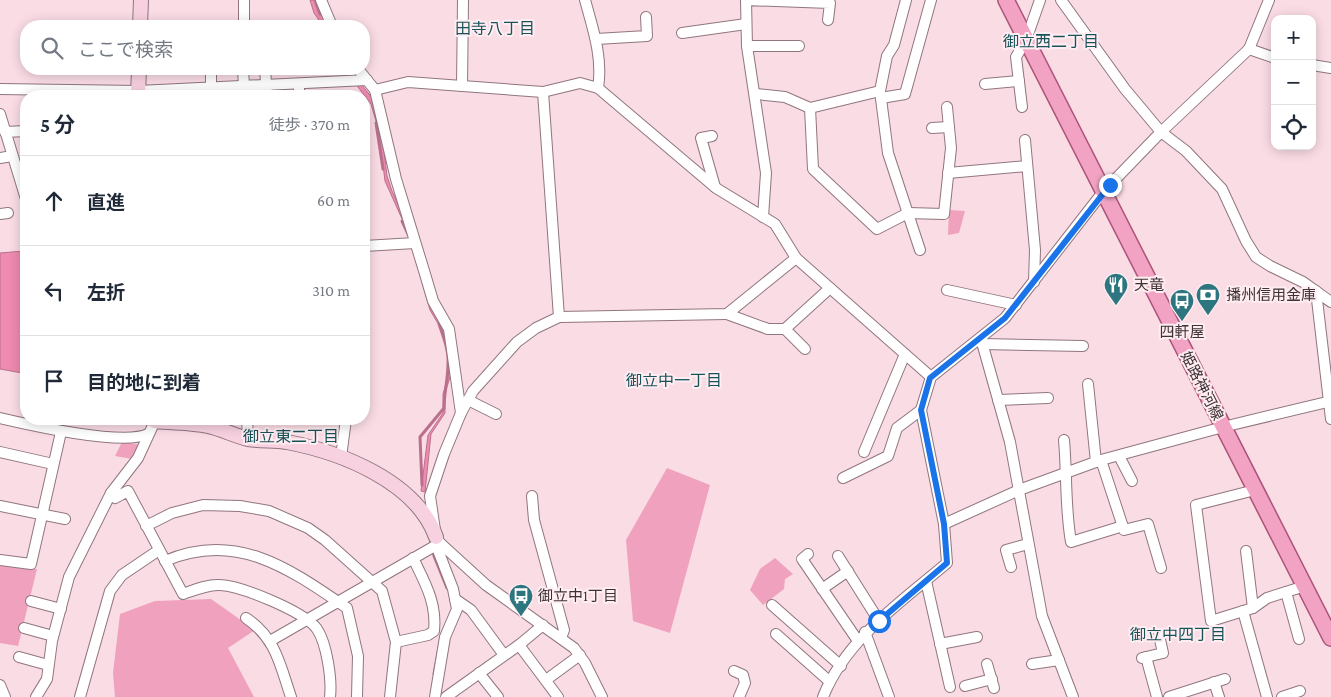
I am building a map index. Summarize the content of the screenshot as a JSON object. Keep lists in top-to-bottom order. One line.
{"streets":{"main road":["姫路神河線"]},"districts":["田寺八丁目","御立西二丁目","御立中一丁目","御立東二丁目","御立中四丁目"],"places":{"restaurant":["天竜"],"bank":["播州信用金庫"],"bus stop":["四軒屋","御立中1丁目"]},"page":{"map_buttons":["+","−"],"search":"ここで検索","heading":["5 分","徒歩 · 370 m"],"list":[["直進","60 m"],["左折","310 m"],"目的地に到着"]}}
